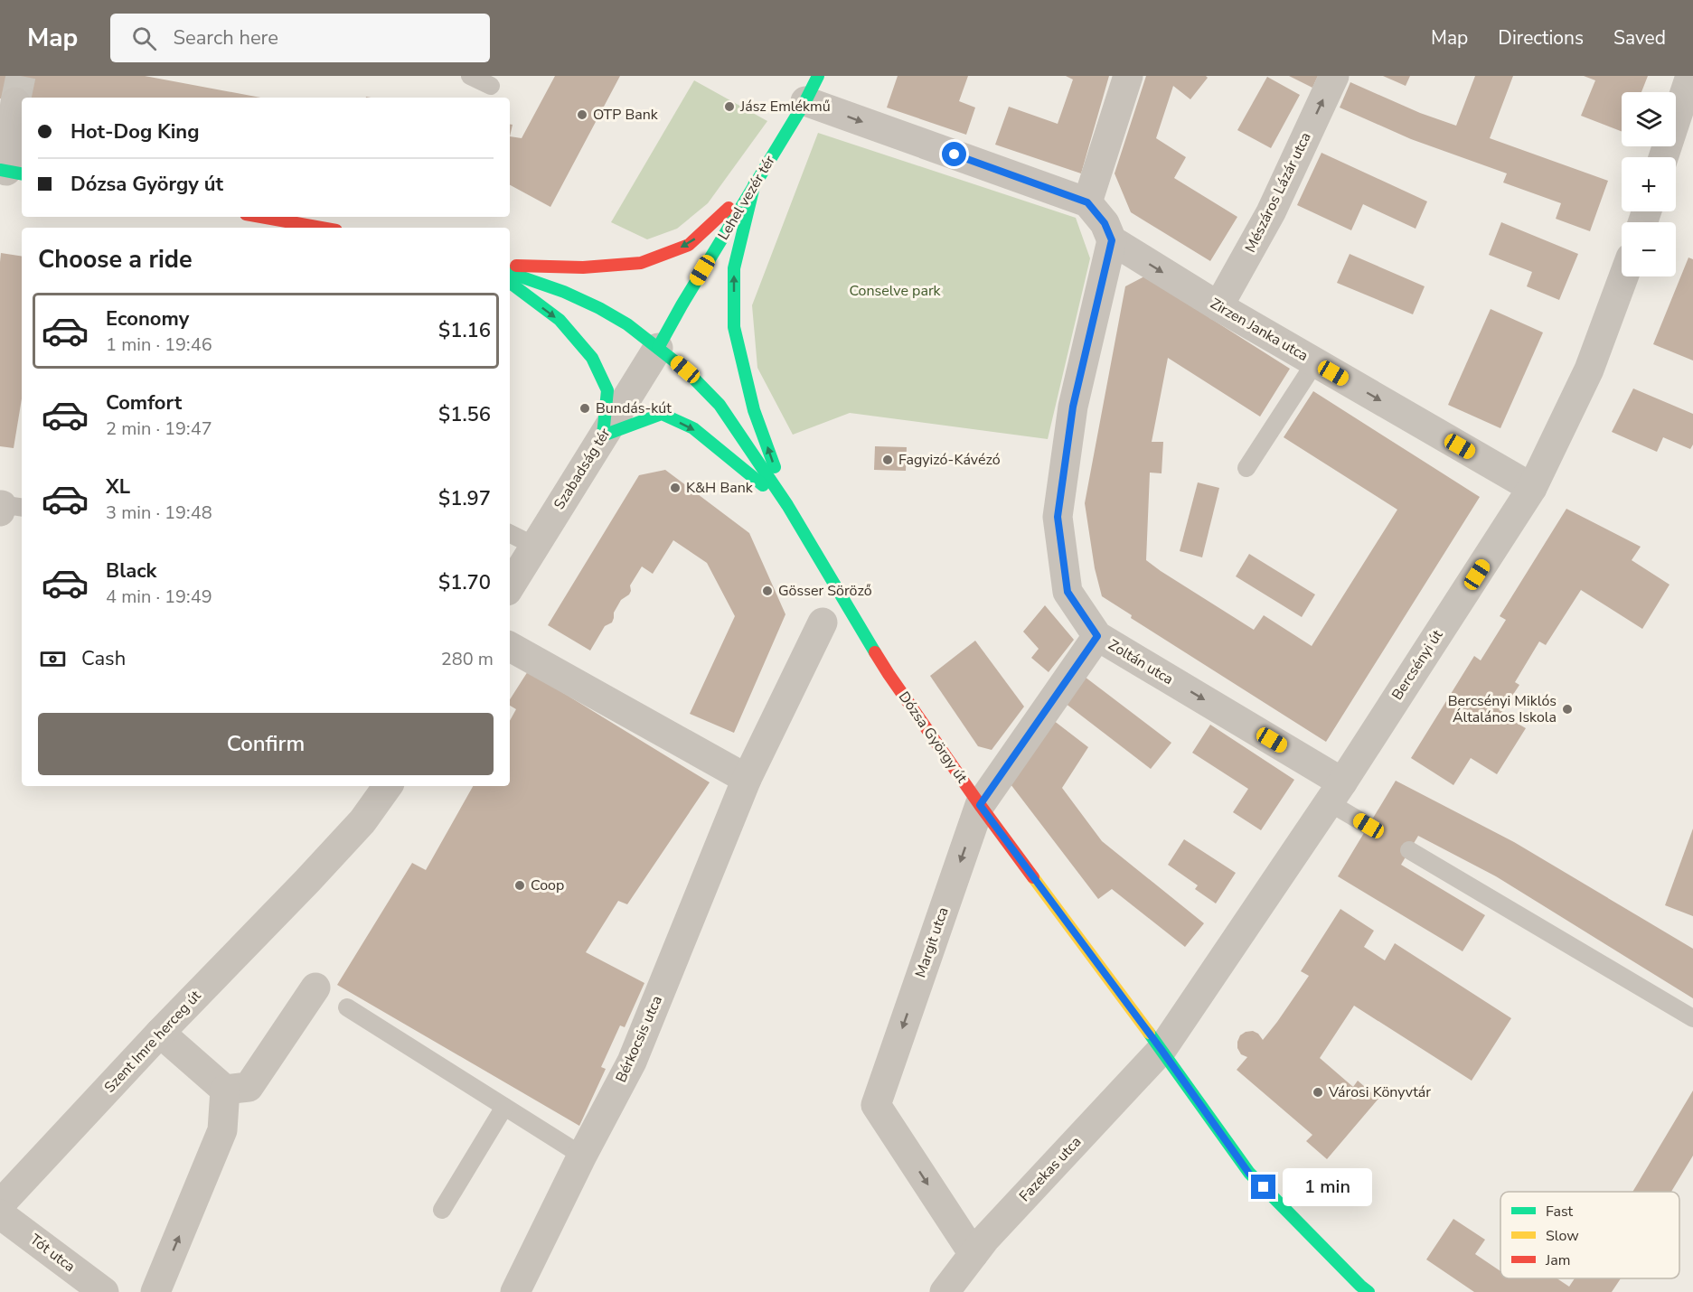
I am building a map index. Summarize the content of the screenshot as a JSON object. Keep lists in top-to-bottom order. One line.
{"streets":{"street":["Mészáros Lázár utca","Lehel vezér tér","Zirzen Janka utca","Szabadság tér","Zoltán utca","Bercsényi út","Dózsa György út","Margit utca","Bérkocsis utca","Szent Imre herceg út","Fazekas utca","Tót utca"]},"crossings":[["Mészáros Lázár utca","Zirzen Janka utca"],["Lehel vezér tér","Szabadság tér"],["Lehel vezér tér","Dózsa György út"],["Zirzen Janka utca","Zoltán utca"],["Zirzen Janka utca","Bercsényi út"],["Szabadság tér","Dózsa György út"],["Zoltán utca","Bercsényi út"],["Zoltán utca","Margit utca"],["Bercsényi út","Dózsa György út"],["Bercsényi út","Fazekas utca"],["Dózsa György út","Margit utca"],["Dózsa György út","Fazekas utca"],["Margit utca","Fazekas utca"]],"one_way":["Zirzen Janka utca","Zoltán utca","Margit utca"],"parks":["Conselve park"],"places":["Jász Emlékmű","OTP Bank","Bundás-kút","Fagyizó-Kávézó","K&H Bank","Gösser Söröző","Bercsényi Miklós Általános Iskola","Coop","Városi Könyvtár"],"legend":["Fast","Slow","Jam"],"page":{"header":"Map","search":"Search here","nav":["Map","Directions","Saved"],"map_buttons":["+","−"],"banner":["Hot-Dog King","Dózsa György út"],"heading":"Choose a ride","list":[{"name":"Economy","note":"1 min · 19:46","value":"$1.16"},{"name":"Comfort","note":"2 min · 19:47","value":"$1.56"},{"name":"XL","note":"3 min · 19:48","value":"$1.97"},{"name":"Black","note":"4 min · 19:49","value":"$1.70"}],"pay":["Cash","280 m"],"buttons":"Confirm","bubble":"1 min"}}
